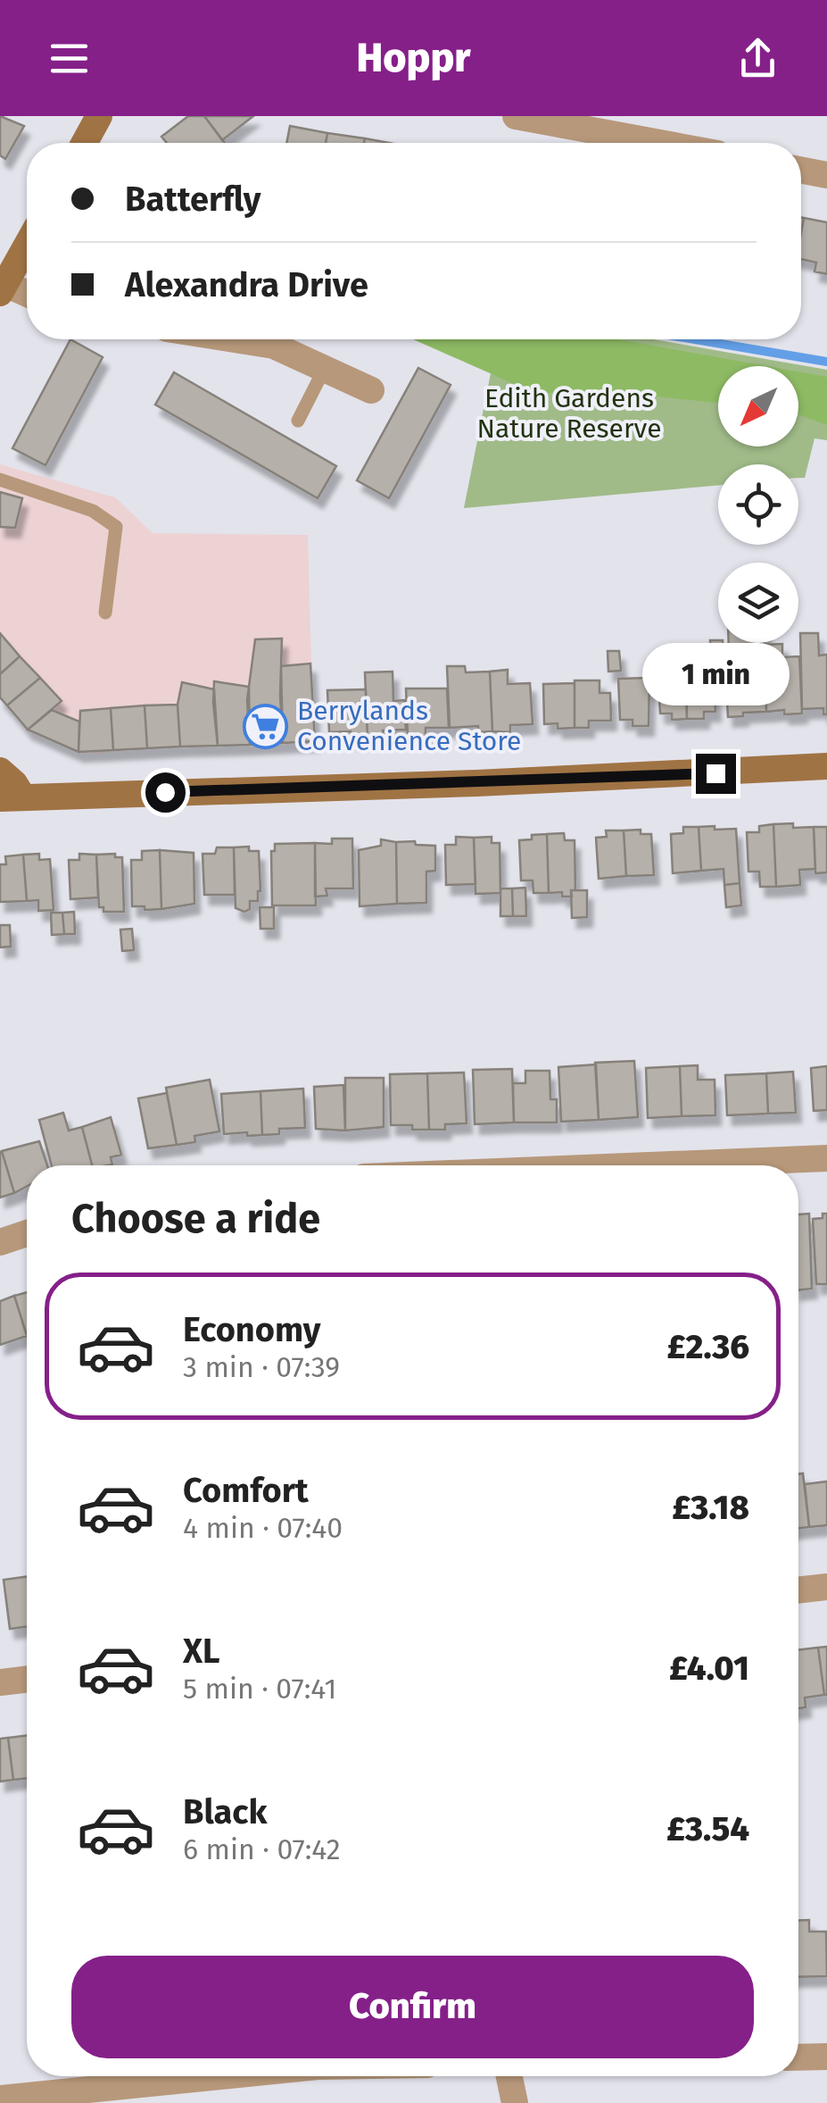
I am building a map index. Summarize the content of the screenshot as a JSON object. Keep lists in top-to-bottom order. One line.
{"parks":["Edith Gardens Nature Reserve"],"places":{"supermarket":["Berrylands Convenience Store"]},"north":"bottom left","page":{"header":"Hoppr","banner":["Batterfly","Alexandra Drive"],"bubble":"1 min","heading":"Choose a ride","list":[{"name":"Economy","note":"3 min · 07:39","value":"£2.36"},{"name":"Comfort","note":"4 min · 07:40","value":"£3.18"},{"name":"XL","note":"5 min · 07:41","value":"£4.01"},{"name":"Black","note":"6 min · 07:42","value":"£3.54"}],"buttons":"Confirm"}}
